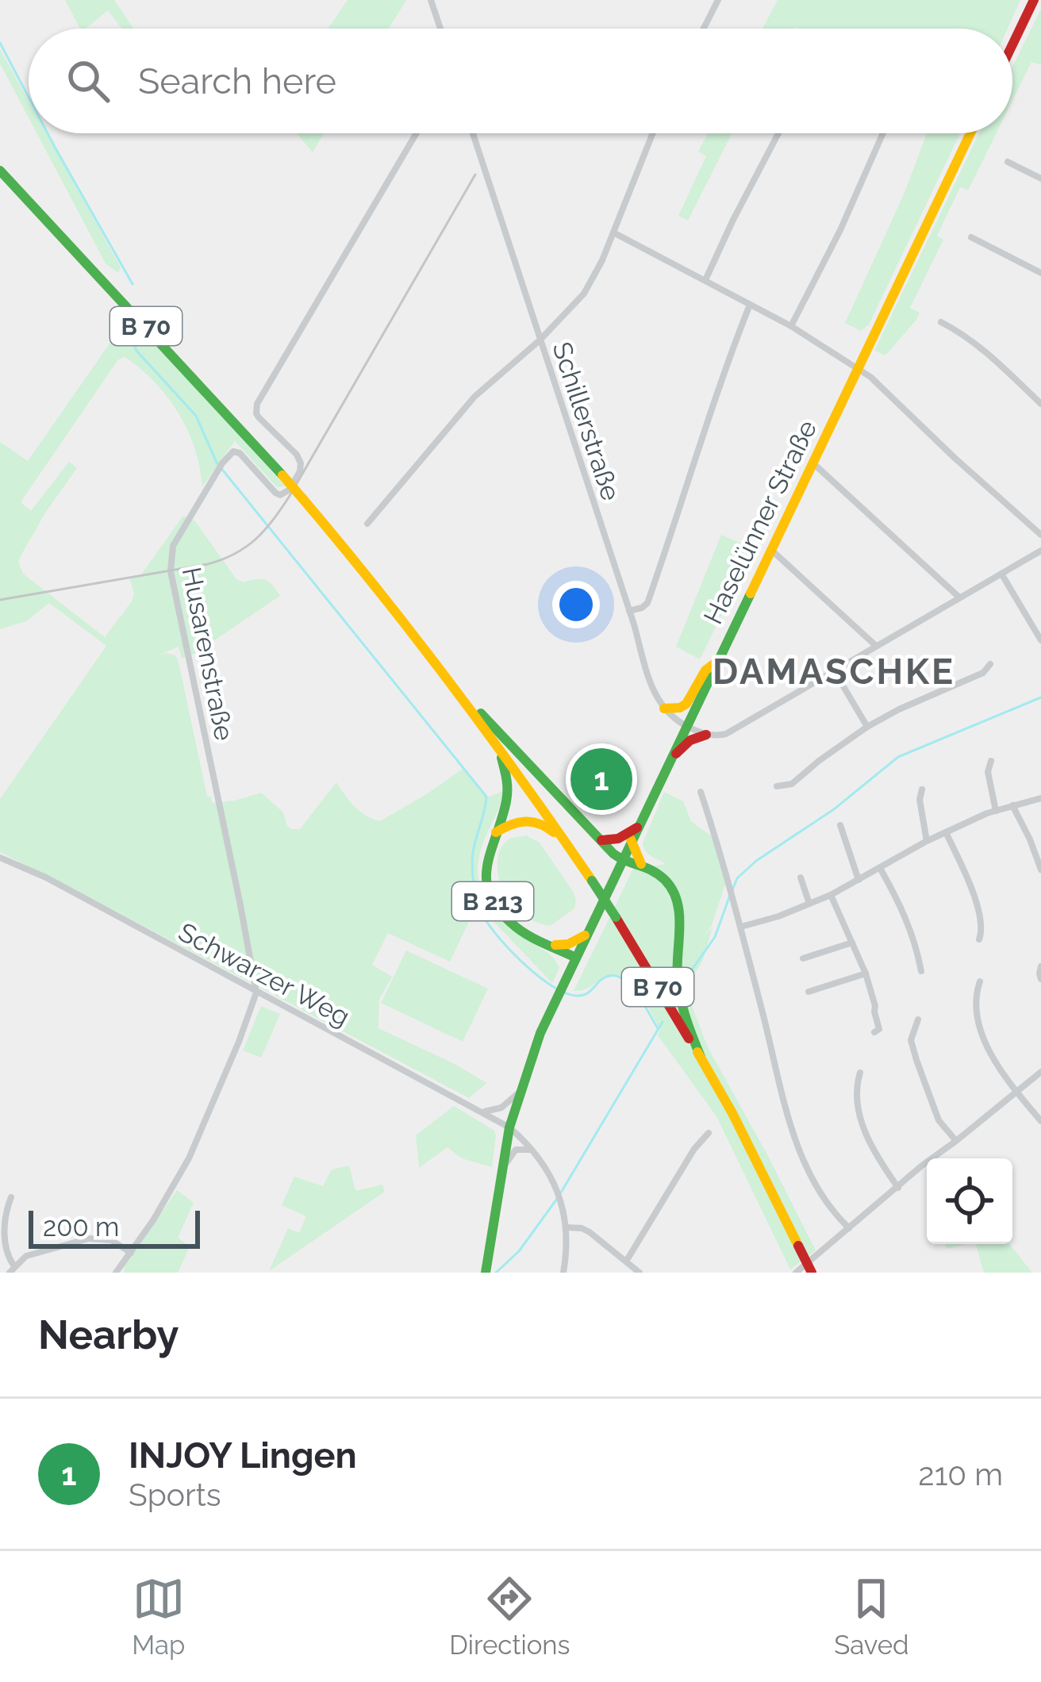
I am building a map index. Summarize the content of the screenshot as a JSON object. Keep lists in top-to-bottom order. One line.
{"streets":{"main road":["B 70","Haselünner Straße","B 213"],"street":["Schillerstraße","Husarenstraße","Schwarzer Weg"]},"crossings":[["B 70","Haselünner Straße"],["Schillerstraße","Haselünner Straße"],["Haselünner Straße","B 213"],["Haselünner Straße","Schwarzer Weg"],["Husarenstraße","Schwarzer Weg"]],"districts":["DAMASCHKE"],"scale_bar":"200 m","page":{"search":"Search here","pins":"1","scale":"200 m","heading":"Nearby","list":[{"mark":"1","name":"INJOY Lingen","note":"Sports","value":"210 m"}],"nav":["Map","Directions","Saved"]}}
